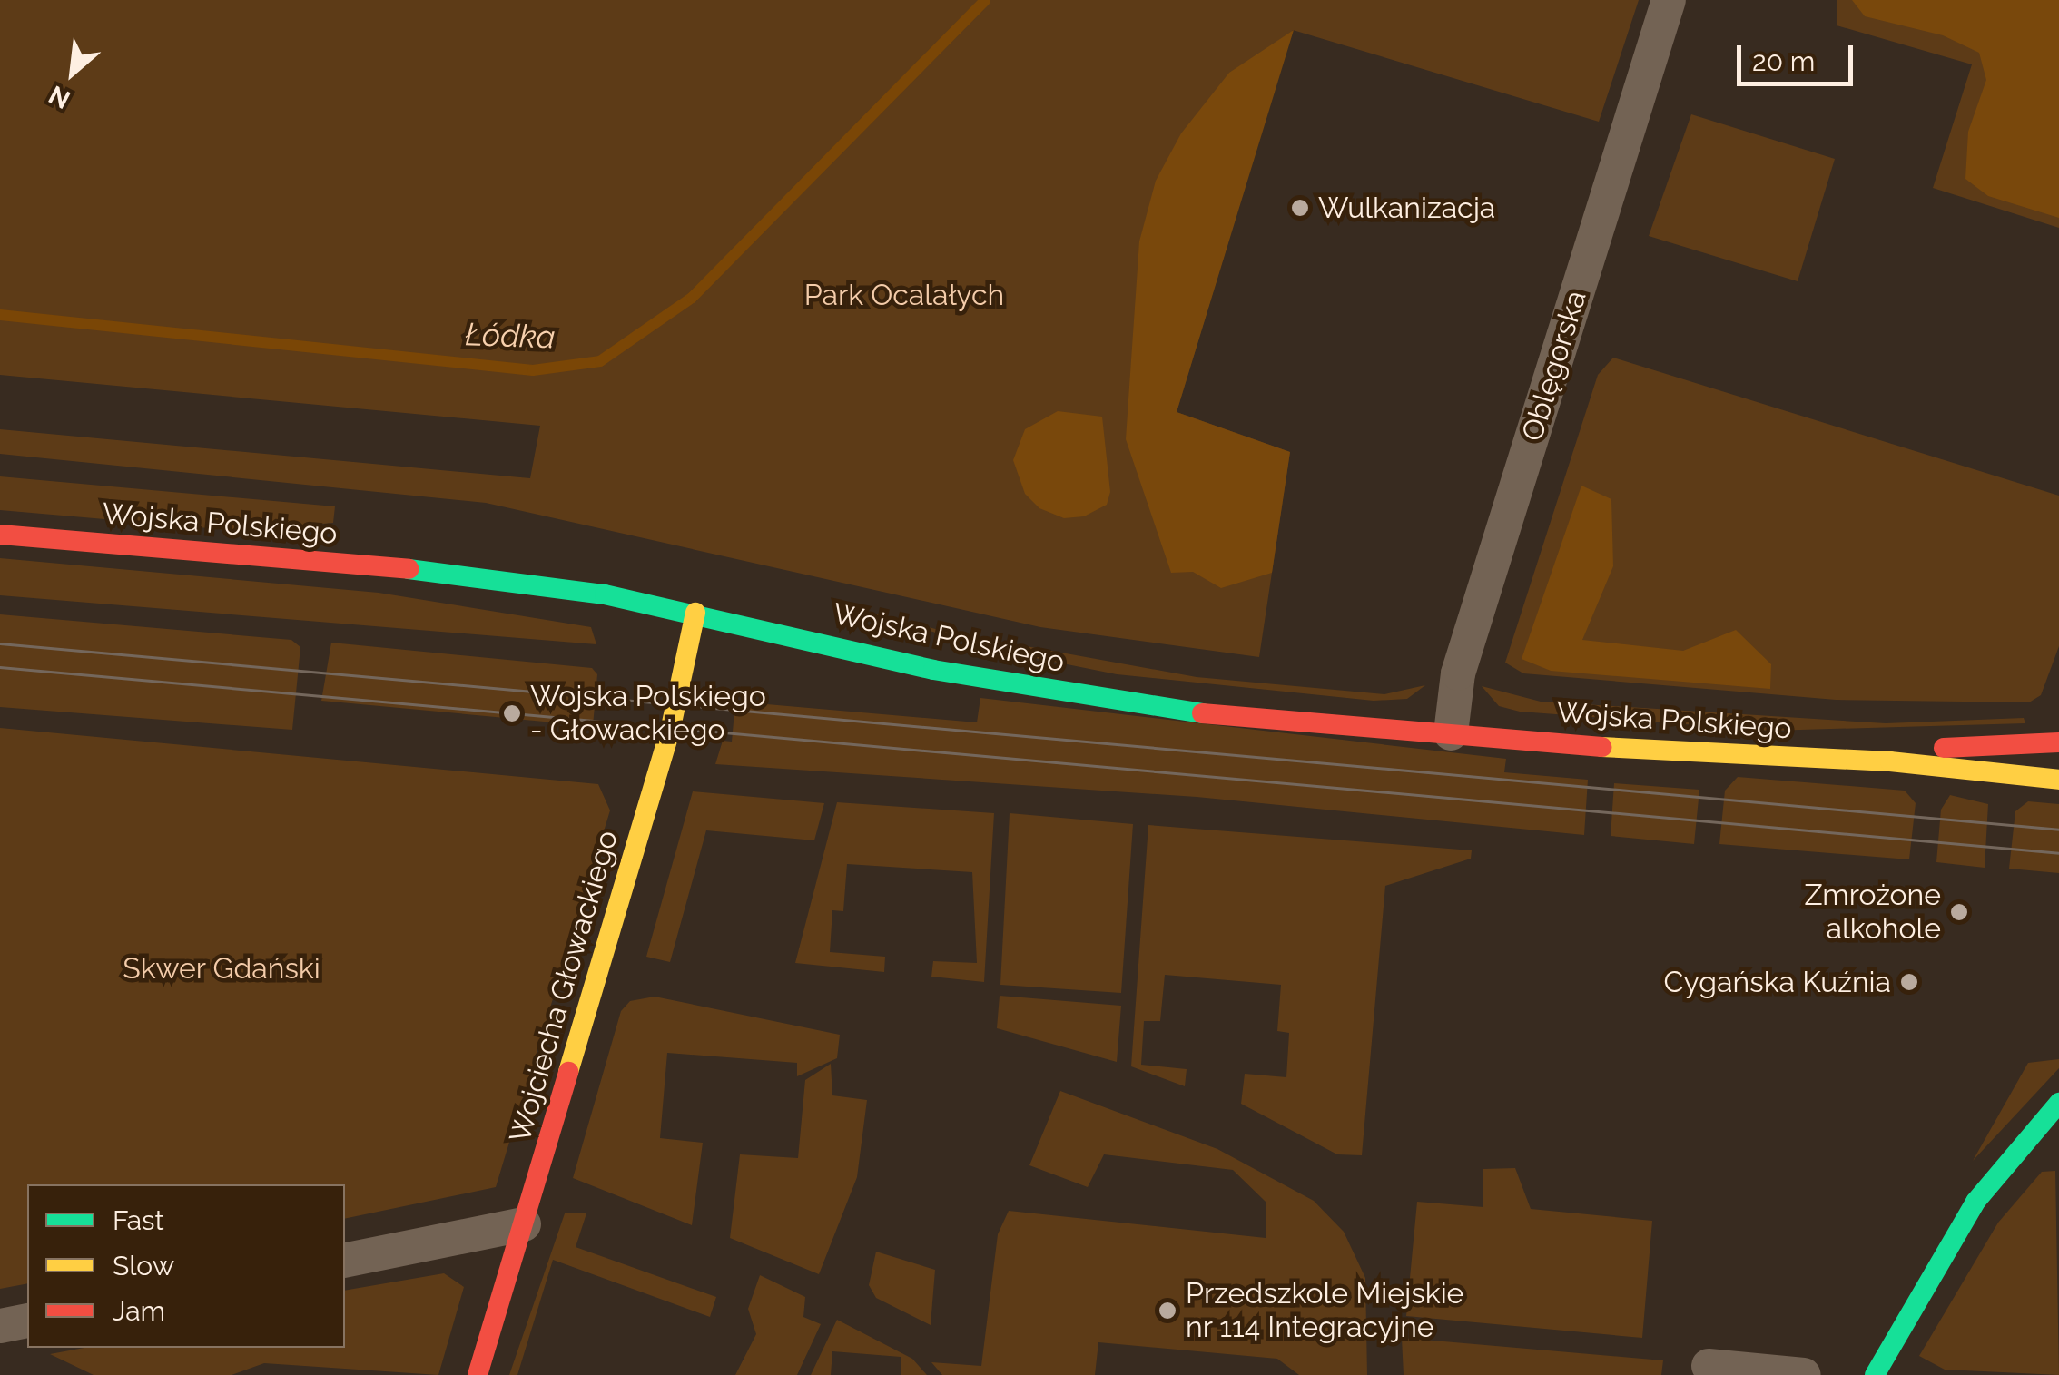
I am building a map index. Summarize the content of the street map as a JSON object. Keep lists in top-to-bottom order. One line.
{"streets":{"main road":["Wojska Polskiego","Wojciecha Głowackiego"],"street":["Oblęgorska"]},"crossings":[["Oblęgorska","Wojska Polskiego"],["Wojska Polskiego","Wojciecha Głowackiego"]],"water":["Łódka"],"parks":["Park Ocalałych","Skwer Gdański"],"places":["Wulkanizacja","Wojska Polskiego - Głowackiego","Zmrożone alkohole","Cygańska Kuźnia","Przedszkole Miejskie nr 114 Integracyjne"],"legend":["Fast","Slow","Jam"],"scale_bar":"20 m","north":"bottom left"}
